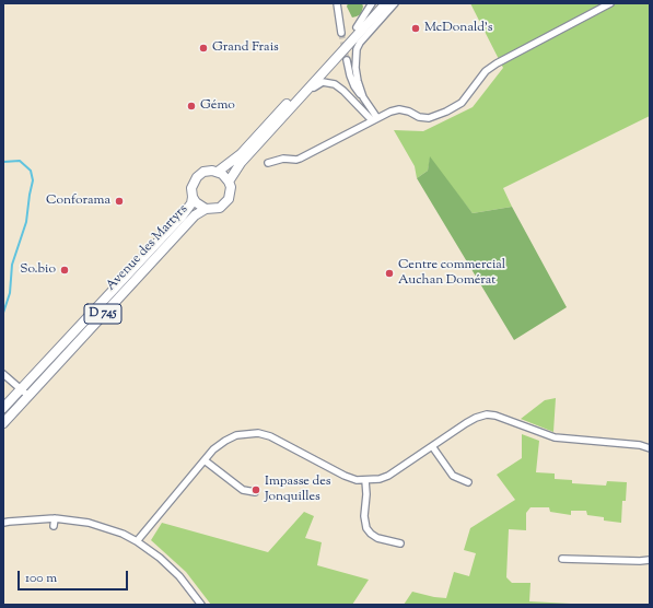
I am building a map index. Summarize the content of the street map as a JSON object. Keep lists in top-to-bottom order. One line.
{"streets":{"main road":["Avenue des Martyrs","D 745"]},"places":["McDonald's","Grand Frais","Gémo","Conforama","So.bio","Centre commercial Auchan Domérat","Impasse des Jonquilles"],"scale_bar":"100 m"}
